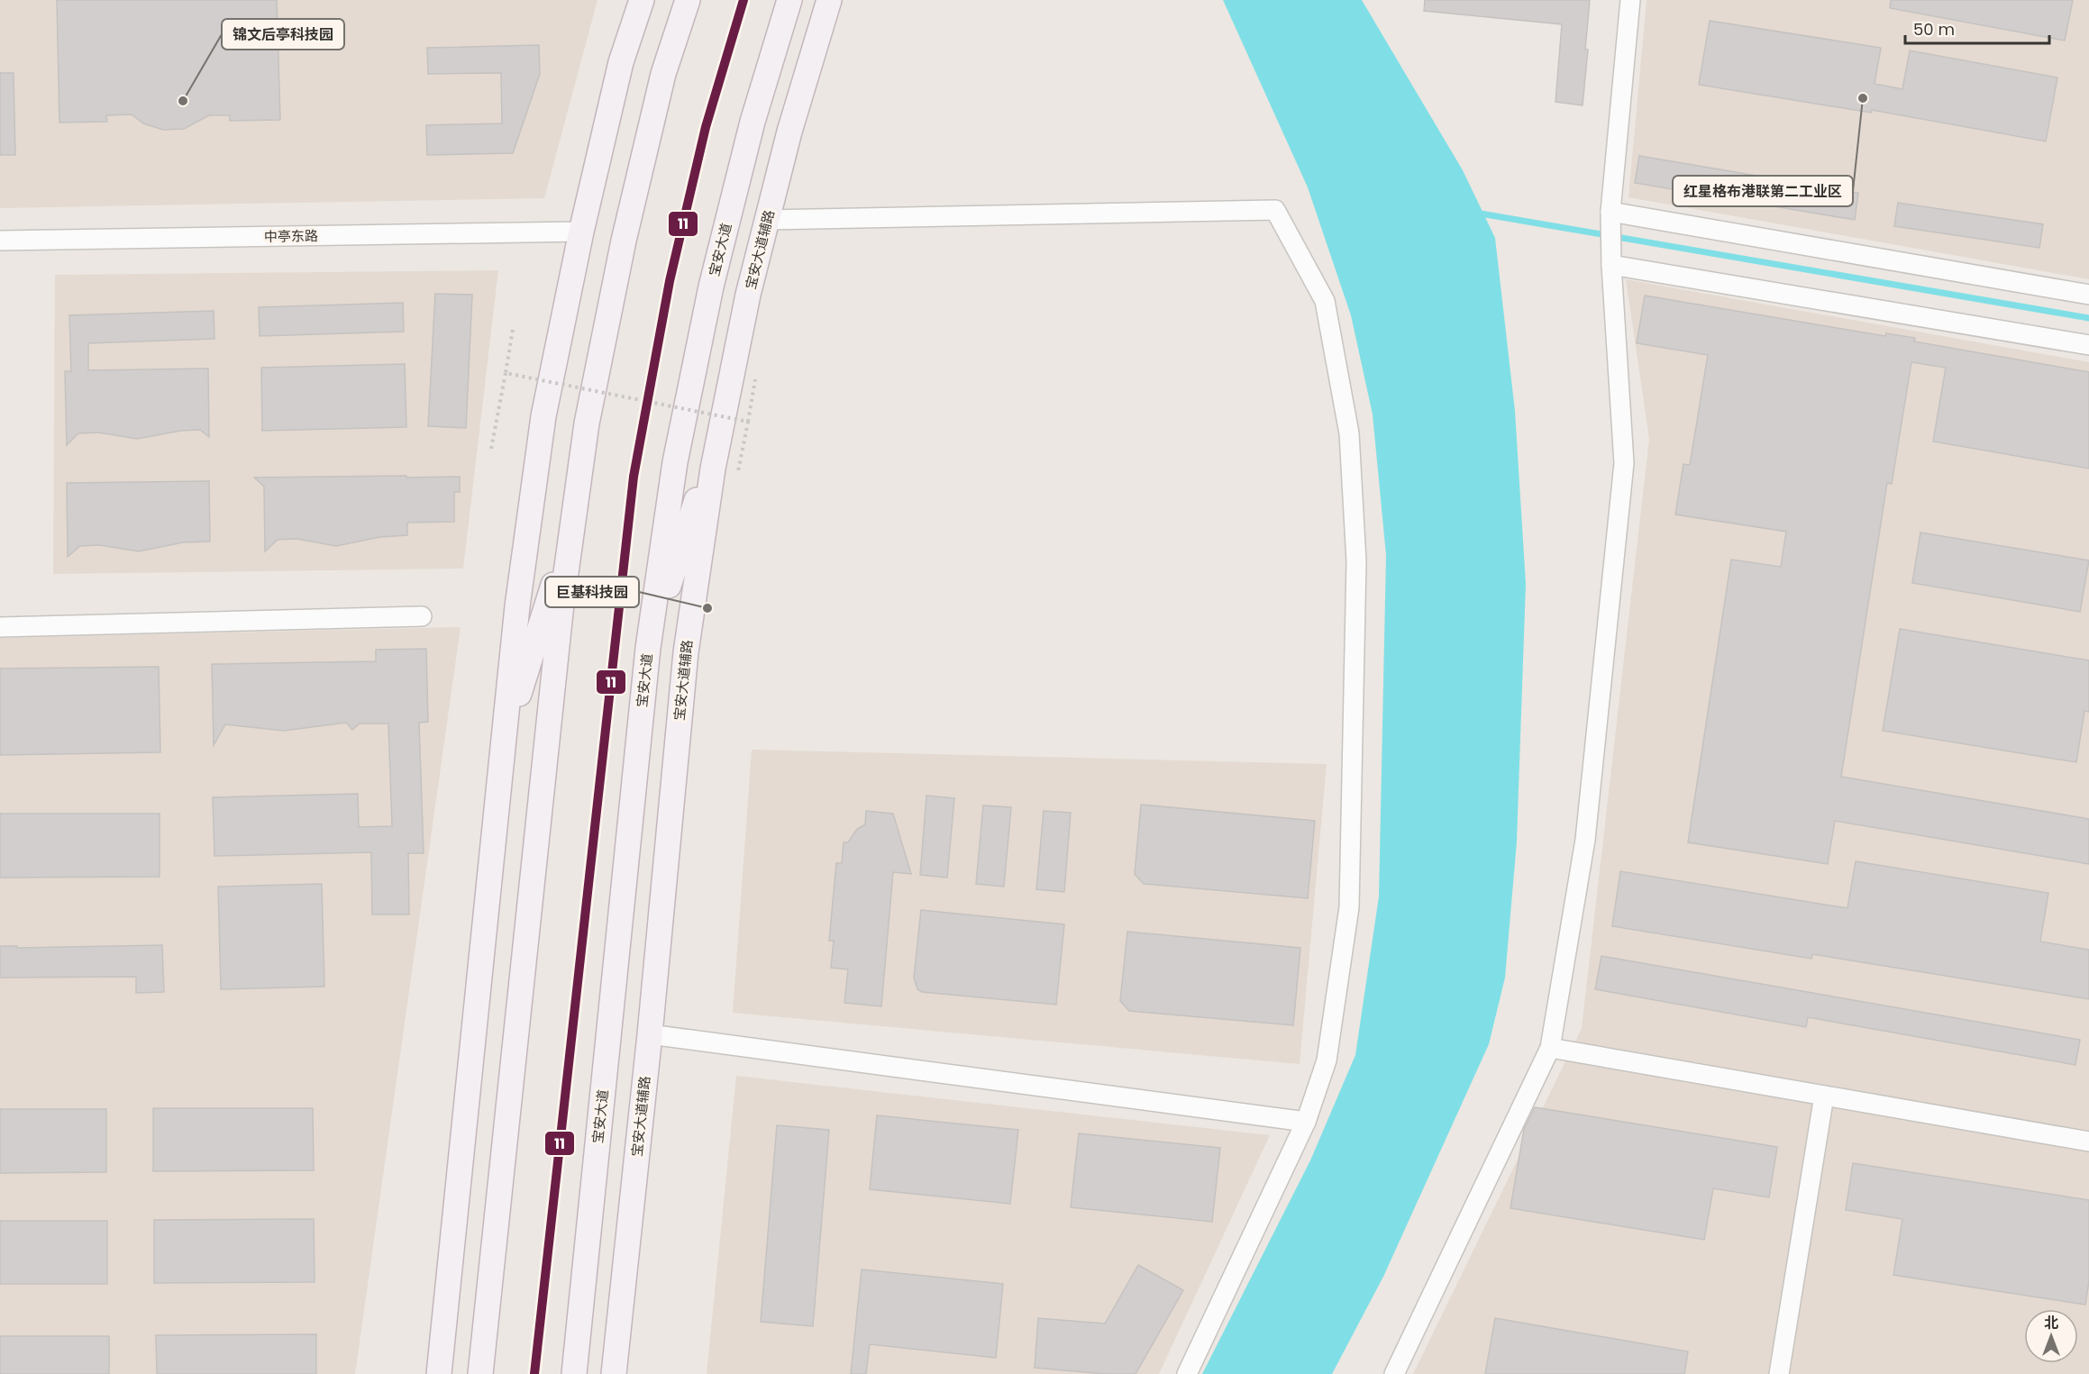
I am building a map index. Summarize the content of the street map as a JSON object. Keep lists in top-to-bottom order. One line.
{"streets":{"main road":["宝安大道","宝安大道辅路"],"street":["中亭东路"]},"places":["红星格布港联第二工业区","锦文后亭科技园","巨基科技园"],"lines":["transit line 11"],"scale_bar":"50 m","north":"top"}
